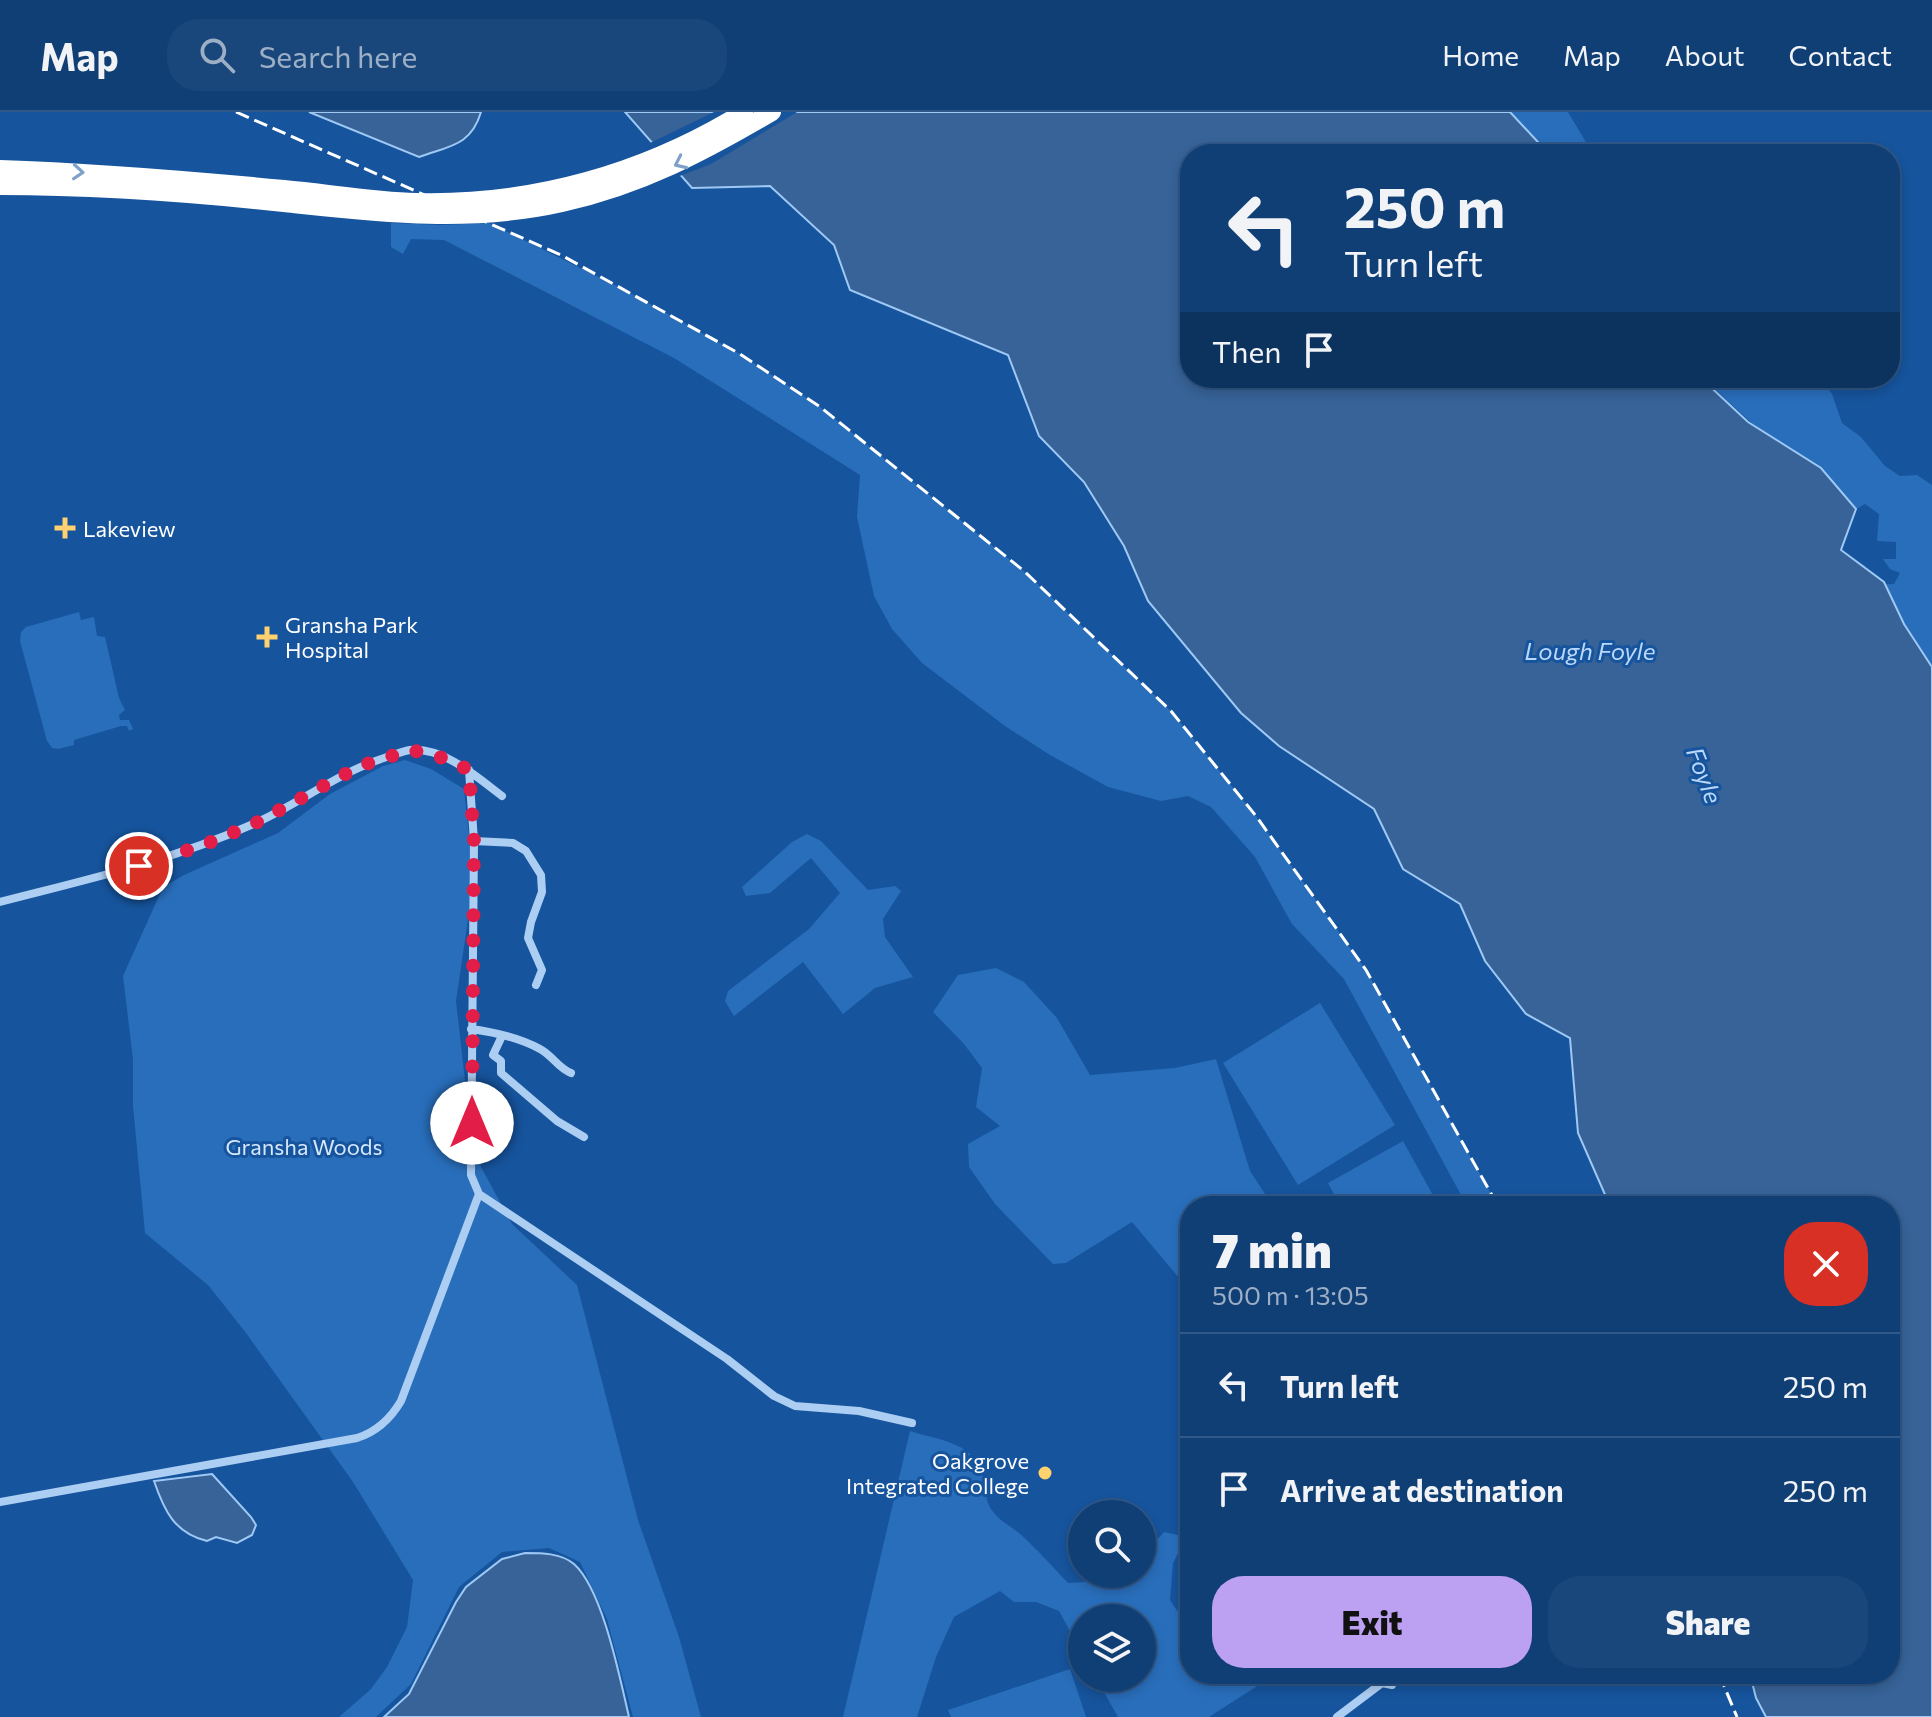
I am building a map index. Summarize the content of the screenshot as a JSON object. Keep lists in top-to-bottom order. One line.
{"water":["Lough Foyle","Foyle"],"parks":["Gransha Woods"],"places":{"health":["Lakeview","Gransha Park Hospital"],"other":["Oakgrove Integrated College"]},"page":{"header":"Map","search":"Search here","nav":["Home","Map","About","Contact"],"turn":["250 m","Turn left"],"then":"Then","heading":["7 min","500 m · 13:05"],"list":[{"name":"Turn left","value":"250 m"},{"name":"Arrive at destination","value":"250 m"}],"buttons":["Exit","Share"]}}
